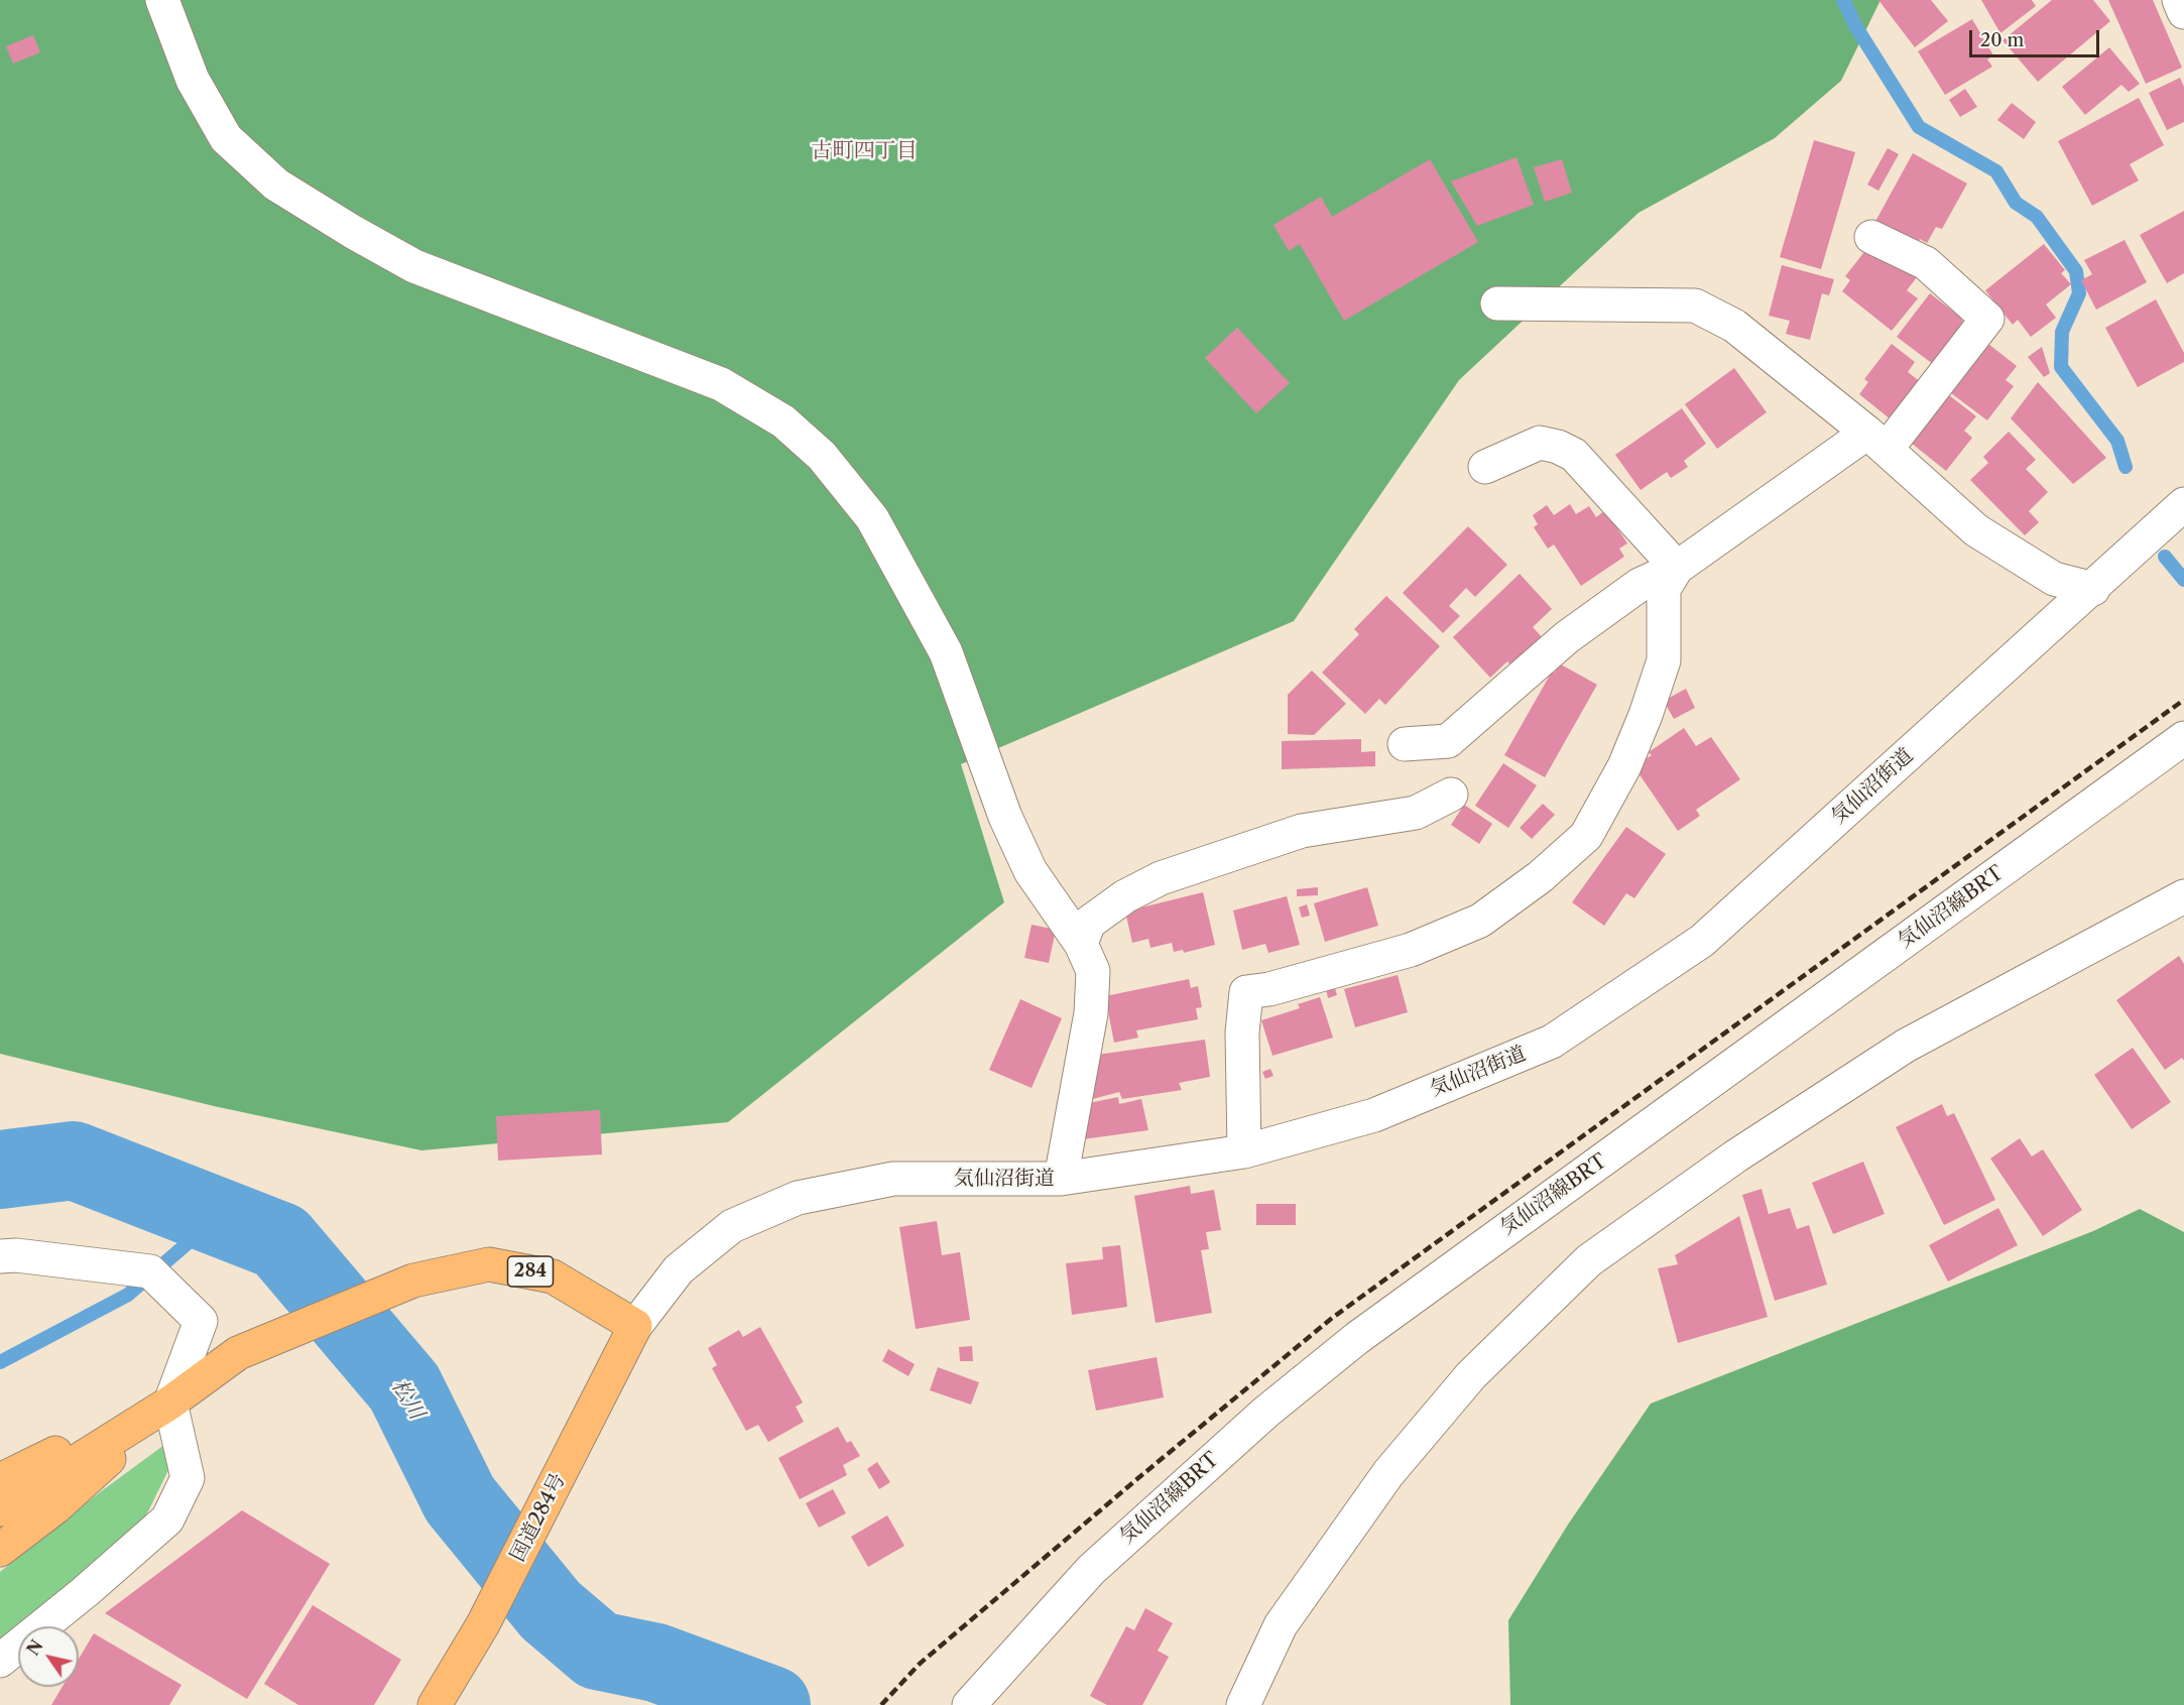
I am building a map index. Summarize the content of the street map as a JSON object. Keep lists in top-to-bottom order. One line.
{"streets":{"highway":["284","国道284号"],"street":["気仙沼街道","気仙沼線BRT"]},"crossings":[["気仙沼街道","284"],["気仙沼街道","国道284号"],["284","国道284号"]],"districts":["古町四丁目"],"water":["松川"],"scale_bar":"20 m","north":"top left"}
